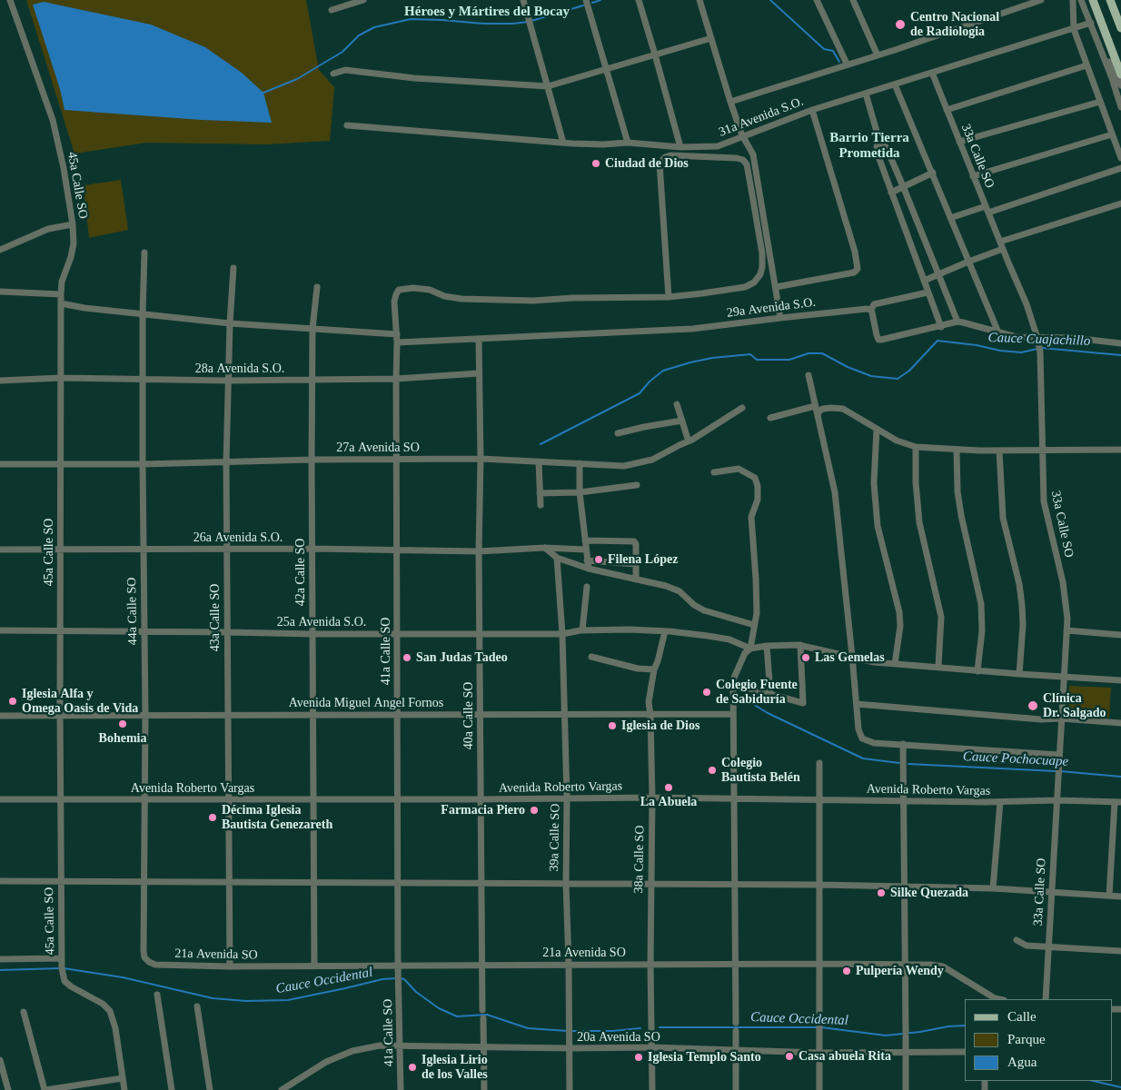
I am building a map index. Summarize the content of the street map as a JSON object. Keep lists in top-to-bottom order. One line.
{"streets":{"street":["31a Avenida S.O.","33a Calle SO","45a Calle SO","29a Avenida S.O.","28a Avenida S.O.","27a Avenida SO","26a Avenida S.O.","42a Calle SO","44a Calle SO","43a Calle SO","25a Avenida S.O.","41a Calle SO","Avenida Miguel Angel Fornos","40a Calle SO","Avenida Roberto Vargas","39a Calle SO","38a Calle SO","21a Avenida SO","20a Avenida SO"]},"crossings":[["31a Avenida S.O.","33a Calle SO"],["33a Calle SO","Avenida Roberto Vargas"],["45a Calle SO","28a Avenida S.O."],["45a Calle SO","27a Avenida SO"],["45a Calle SO","26a Avenida S.O."],["45a Calle SO","25a Avenida S.O."],["45a Calle SO","Avenida Miguel Angel Fornos"],["45a Calle SO","Avenida Roberto Vargas"],["29a Avenida S.O.","41a Calle SO"],["29a Avenida S.O.","40a Calle SO"],["28a Avenida S.O.","42a Calle SO"],["28a Avenida S.O.","44a Calle SO"],["28a Avenida S.O.","43a Calle SO"],["28a Avenida S.O.","41a Calle SO"],["28a Avenida S.O.","40a Calle SO"],["27a Avenida SO","42a Calle SO"],["27a Avenida SO","44a Calle SO"],["27a Avenida SO","43a Calle SO"],["27a Avenida SO","41a Calle SO"],["27a Avenida SO","40a Calle SO"],["26a Avenida S.O.","42a Calle SO"],["26a Avenida S.O.","44a Calle SO"],["26a Avenida S.O.","43a Calle SO"],["26a Avenida S.O.","41a Calle SO"],["26a Avenida S.O.","40a Calle SO"],["42a Calle SO","25a Avenida S.O."],["42a Calle SO","Avenida Miguel Angel Fornos"],["42a Calle SO","Avenida Roberto Vargas"],["42a Calle SO","21a Avenida SO"],["44a Calle SO","25a Avenida S.O."],["44a Calle SO","Avenida Miguel Angel Fornos"],["44a Calle SO","Avenida Roberto Vargas"],["44a Calle SO","21a Avenida SO"],["43a Calle SO","25a Avenida S.O."],["43a Calle SO","Avenida Miguel Angel Fornos"],["43a Calle SO","Avenida Roberto Vargas"],["43a Calle SO","21a Avenida SO"],["25a Avenida S.O.","41a Calle SO"],["25a Avenida S.O.","40a Calle SO"],["25a Avenida S.O.","39a Calle SO"],["25a Avenida S.O.","38a Calle SO"],["41a Calle SO","Avenida Miguel Angel Fornos"],["41a Calle SO","Avenida Roberto Vargas"],["41a Calle SO","21a Avenida SO"],["41a Calle SO","20a Avenida SO"],["Avenida Miguel Angel Fornos","40a Calle SO"],["Avenida Miguel Angel Fornos","39a Calle SO"],["Avenida Miguel Angel Fornos","38a Calle SO"],["40a Calle SO","Avenida Roberto Vargas"],["40a Calle SO","21a Avenida SO"],["Avenida Roberto Vargas","39a Calle SO"],["Avenida Roberto Vargas","38a Calle SO"],["39a Calle SO","21a Avenida SO"],["39a Calle SO","20a Avenida SO"],["38a Calle SO","21a Avenida SO"],["38a Calle SO","20a Avenida SO"]],"districts":["Héroes y Mártires del Bocay","Barrio Tierra Prometida"],"water":["Cauce Cuajachillo","Cauce Pochocuape","Cauce Occidental"],"places":["Centro Nacional de Radiologia","Ciudad de Dios","Filena López","San Judas Tadeo","Las Gemelas","Colegio Fuente de Sabiduría","Iglesia Alfa y Omega Oasis de Vida","Clínica Dr. Salgado","Bohemia","Iglesia de Dios","Colegio Bautista Belén","La Abuela","Farmacia Piero","Décima Iglesia Bautista Genezareth","Silke Quezada","Pulpería Wendy","Casa abuela Rita","Iglesia Templo Santo","Iglesia Lirio de los Valles"],"legend":["Calle","Parque","Agua"]}
